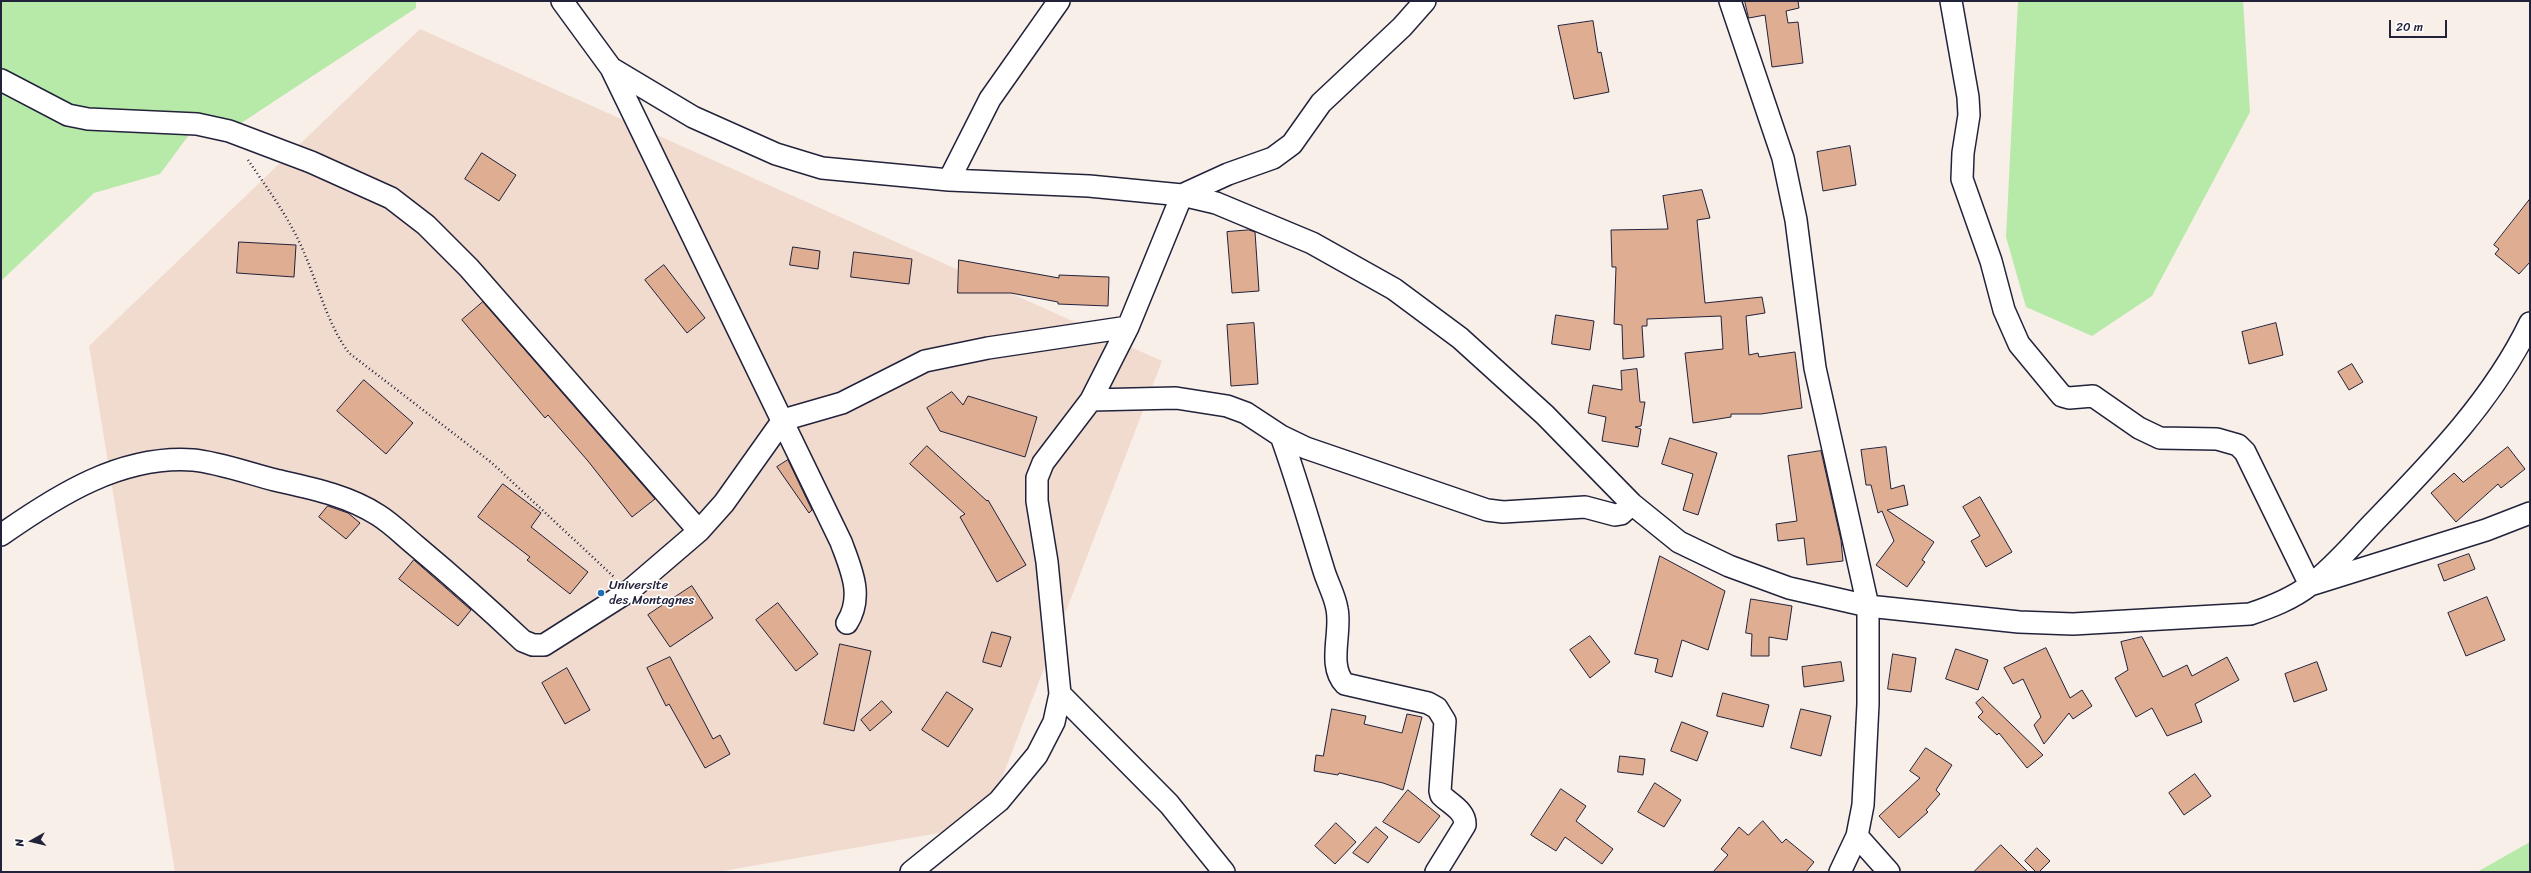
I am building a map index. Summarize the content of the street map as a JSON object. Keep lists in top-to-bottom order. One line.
{"places":["Universite des Montagnes"],"scale_bar":"20 m","north":"left"}
